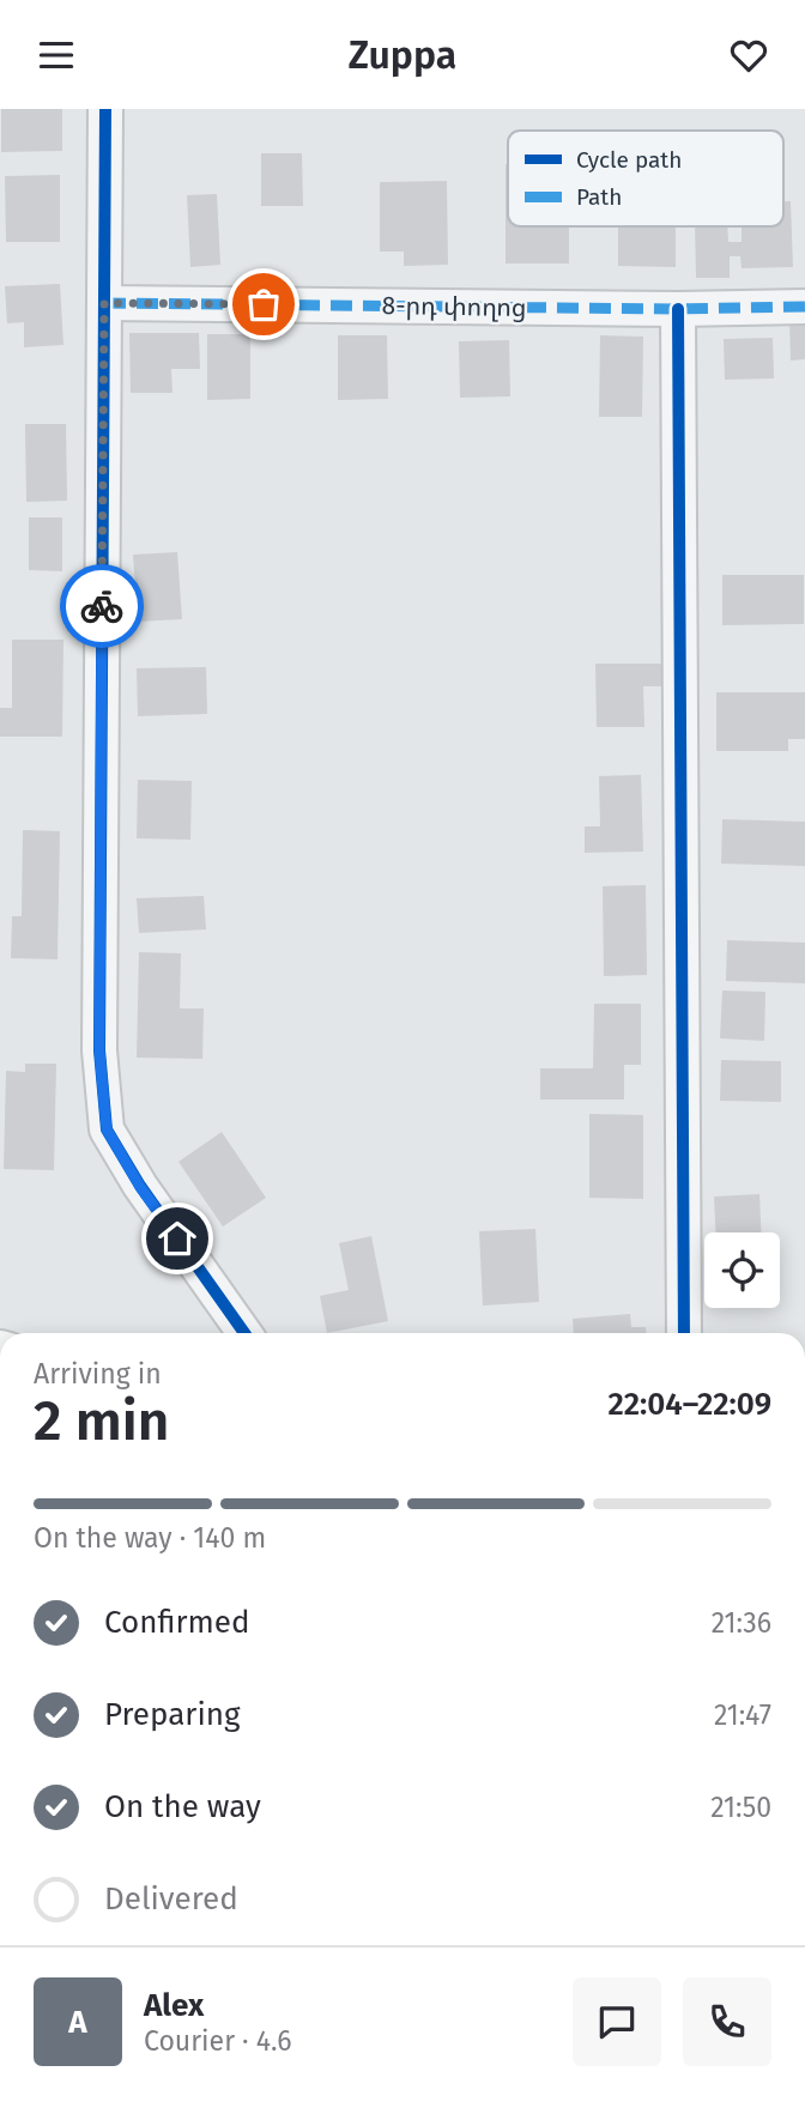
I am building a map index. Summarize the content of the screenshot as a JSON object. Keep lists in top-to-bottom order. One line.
{"streets":{"street":["8-րդ փողոց"]},"legend":["Cycle path","Path"],"page":{"header":"Zuppa","heading":["2 min","Arriving in","22:04–22:09"],"panel":["Alex","Courier · 4.6"],"bar":"On the way · 140 m","list":[["Confirmed","21:36"],["Preparing","21:47"],["On the way","21:50"],"Delivered"],"round":"A"}}
